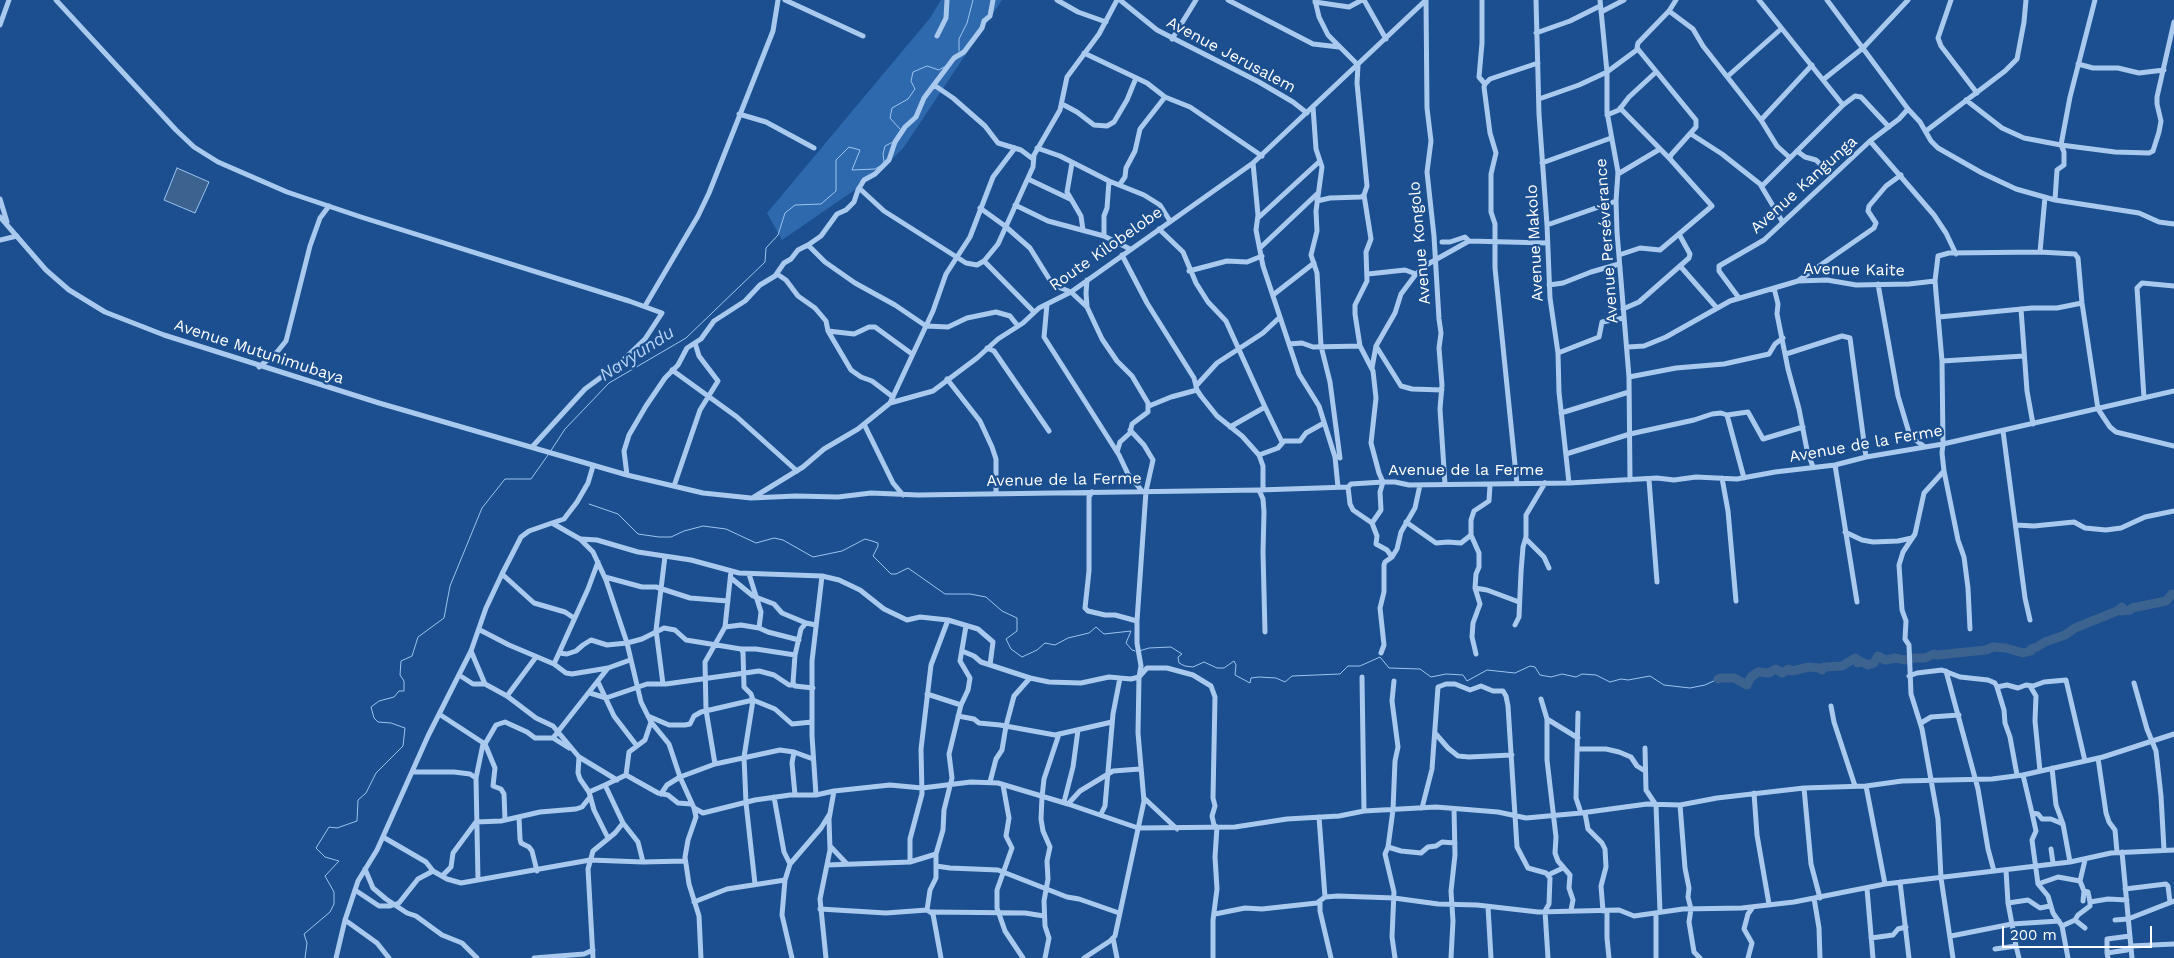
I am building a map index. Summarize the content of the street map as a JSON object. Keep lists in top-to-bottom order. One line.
{"streets":{"street":["Avenue Jerusalem","Avenue Kangunga","Avenue Persévérance","Avenue Kongolo","Avenue Makolo","Route Kilobelobe","Avenue Kaite","Avenue Mutunimubaya","Avenue de la Ferme"]},"crossings":[["Avenue Jerusalem","Route Kilobelobe"],["Avenue Kangunga","Avenue Kaite"],["Avenue Persévérance","Avenue Kaite"],["Avenue Persévérance","Avenue de la Ferme"],["Avenue Kongolo","Route Kilobelobe"],["Avenue Kongolo","Avenue de la Ferme"],["Avenue Makolo","Avenue de la Ferme"],["Route Kilobelobe","Avenue de la Ferme"],["Avenue Mutunimubaya","Avenue de la Ferme"]],"water":["Navyundu"],"scale_bar":"200 m"}
